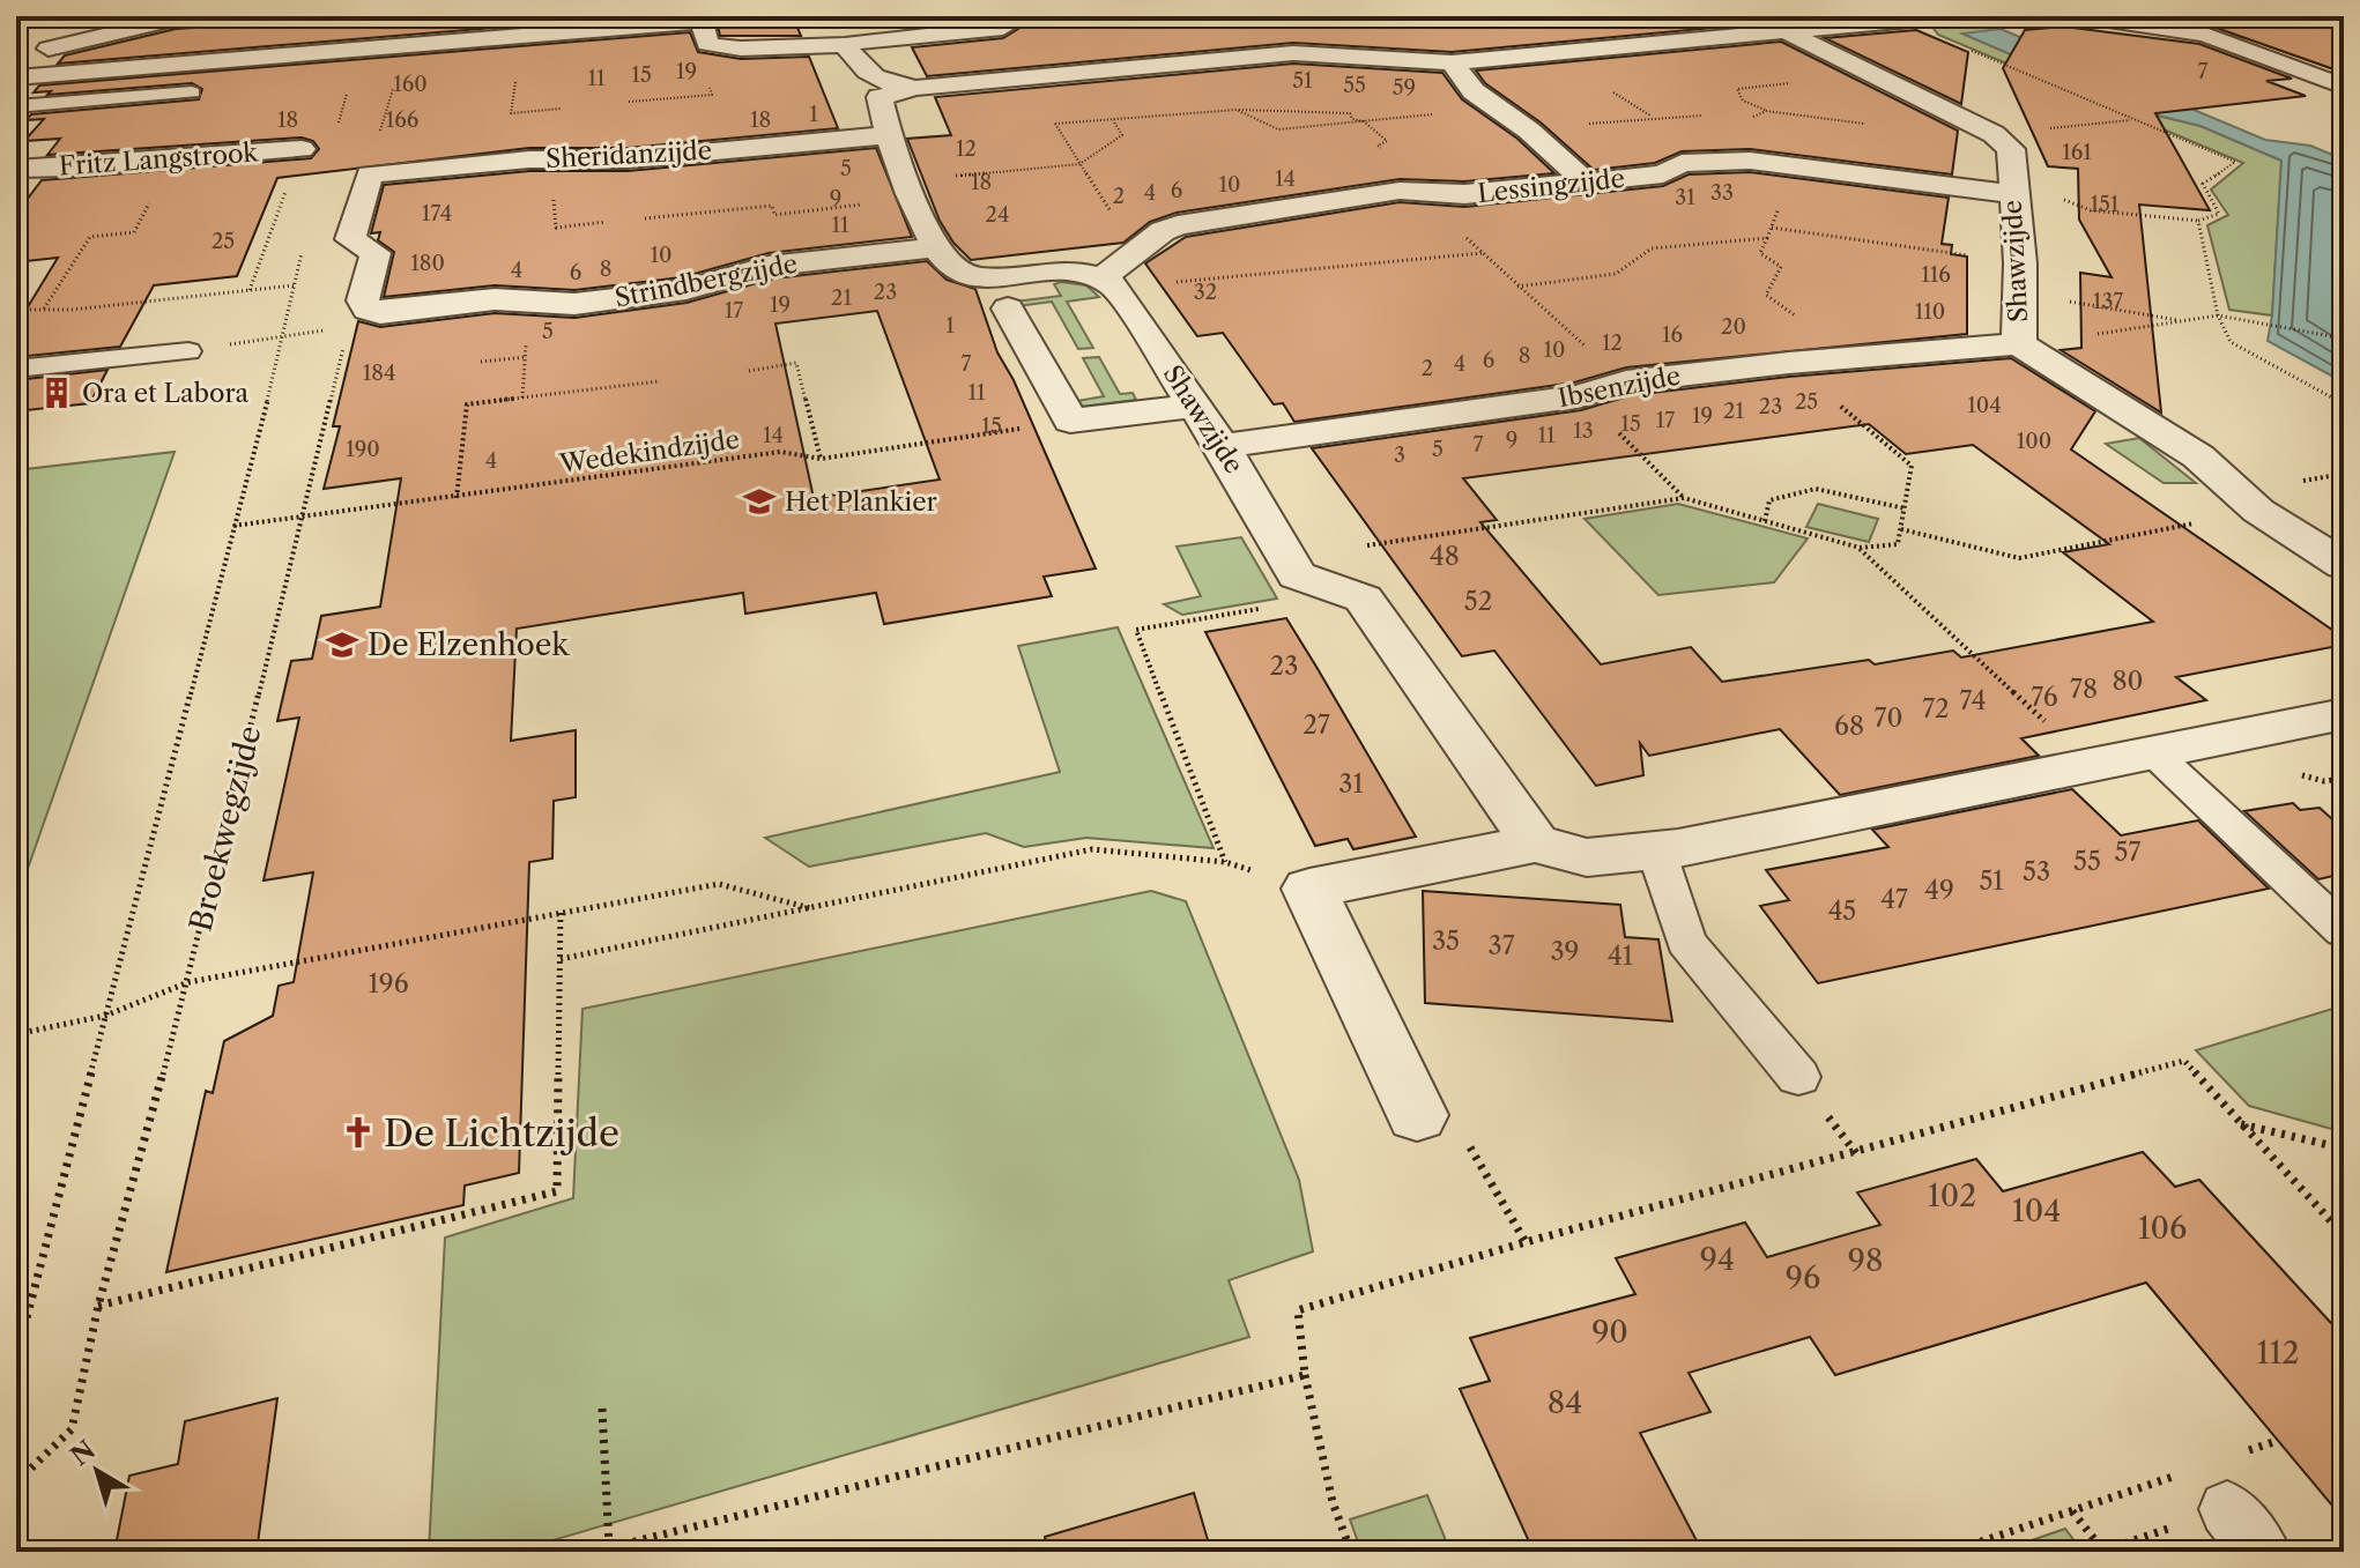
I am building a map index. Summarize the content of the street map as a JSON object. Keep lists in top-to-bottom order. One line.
{"streets":{"street":["Sheridanzijde","Fritz Langstrook","Lessingzijde","Shawzijde","Strindbergzijde","Ibsenzijde"],"path":["Wedekindzijde","Broekwegzijde"]},"crossings":[["Sheridanzijde","Strindbergzijde"],["Sheridanzijde","Broekwegzijde"],["Lessingzijde","Shawzijde"],["Shawzijde","Ibsenzijde"],["Strindbergzijde","Broekwegzijde"],["Wedekindzijde","Broekwegzijde"]],"places":{"building":["Ora et Labora"],"school or university":["Het Plankier","De Elzenhoek"],"church":["De Lichtzijde"]},"house_numbers":["19","7","15","11","51","160","55","59","1","18","166","18","12","161","5","14","18","10","6","4","33","2","31","9","151","174","24","11","25","10","180","8","4","6","116","23","32","21","137","19","17","110","1","20","5","16","12","10","8","6","7","4","2","184","11","25","104","23","21","19","17","15","15","13","14","11","9","100","7","190","5","3","4","48","52","23","80","78","76","74","72","70","27","68","31","57","55","53","51","49","47","45","35","37","39","41","196","102","104","106","94","98","96","90","112","84"],"north":"top left"}
